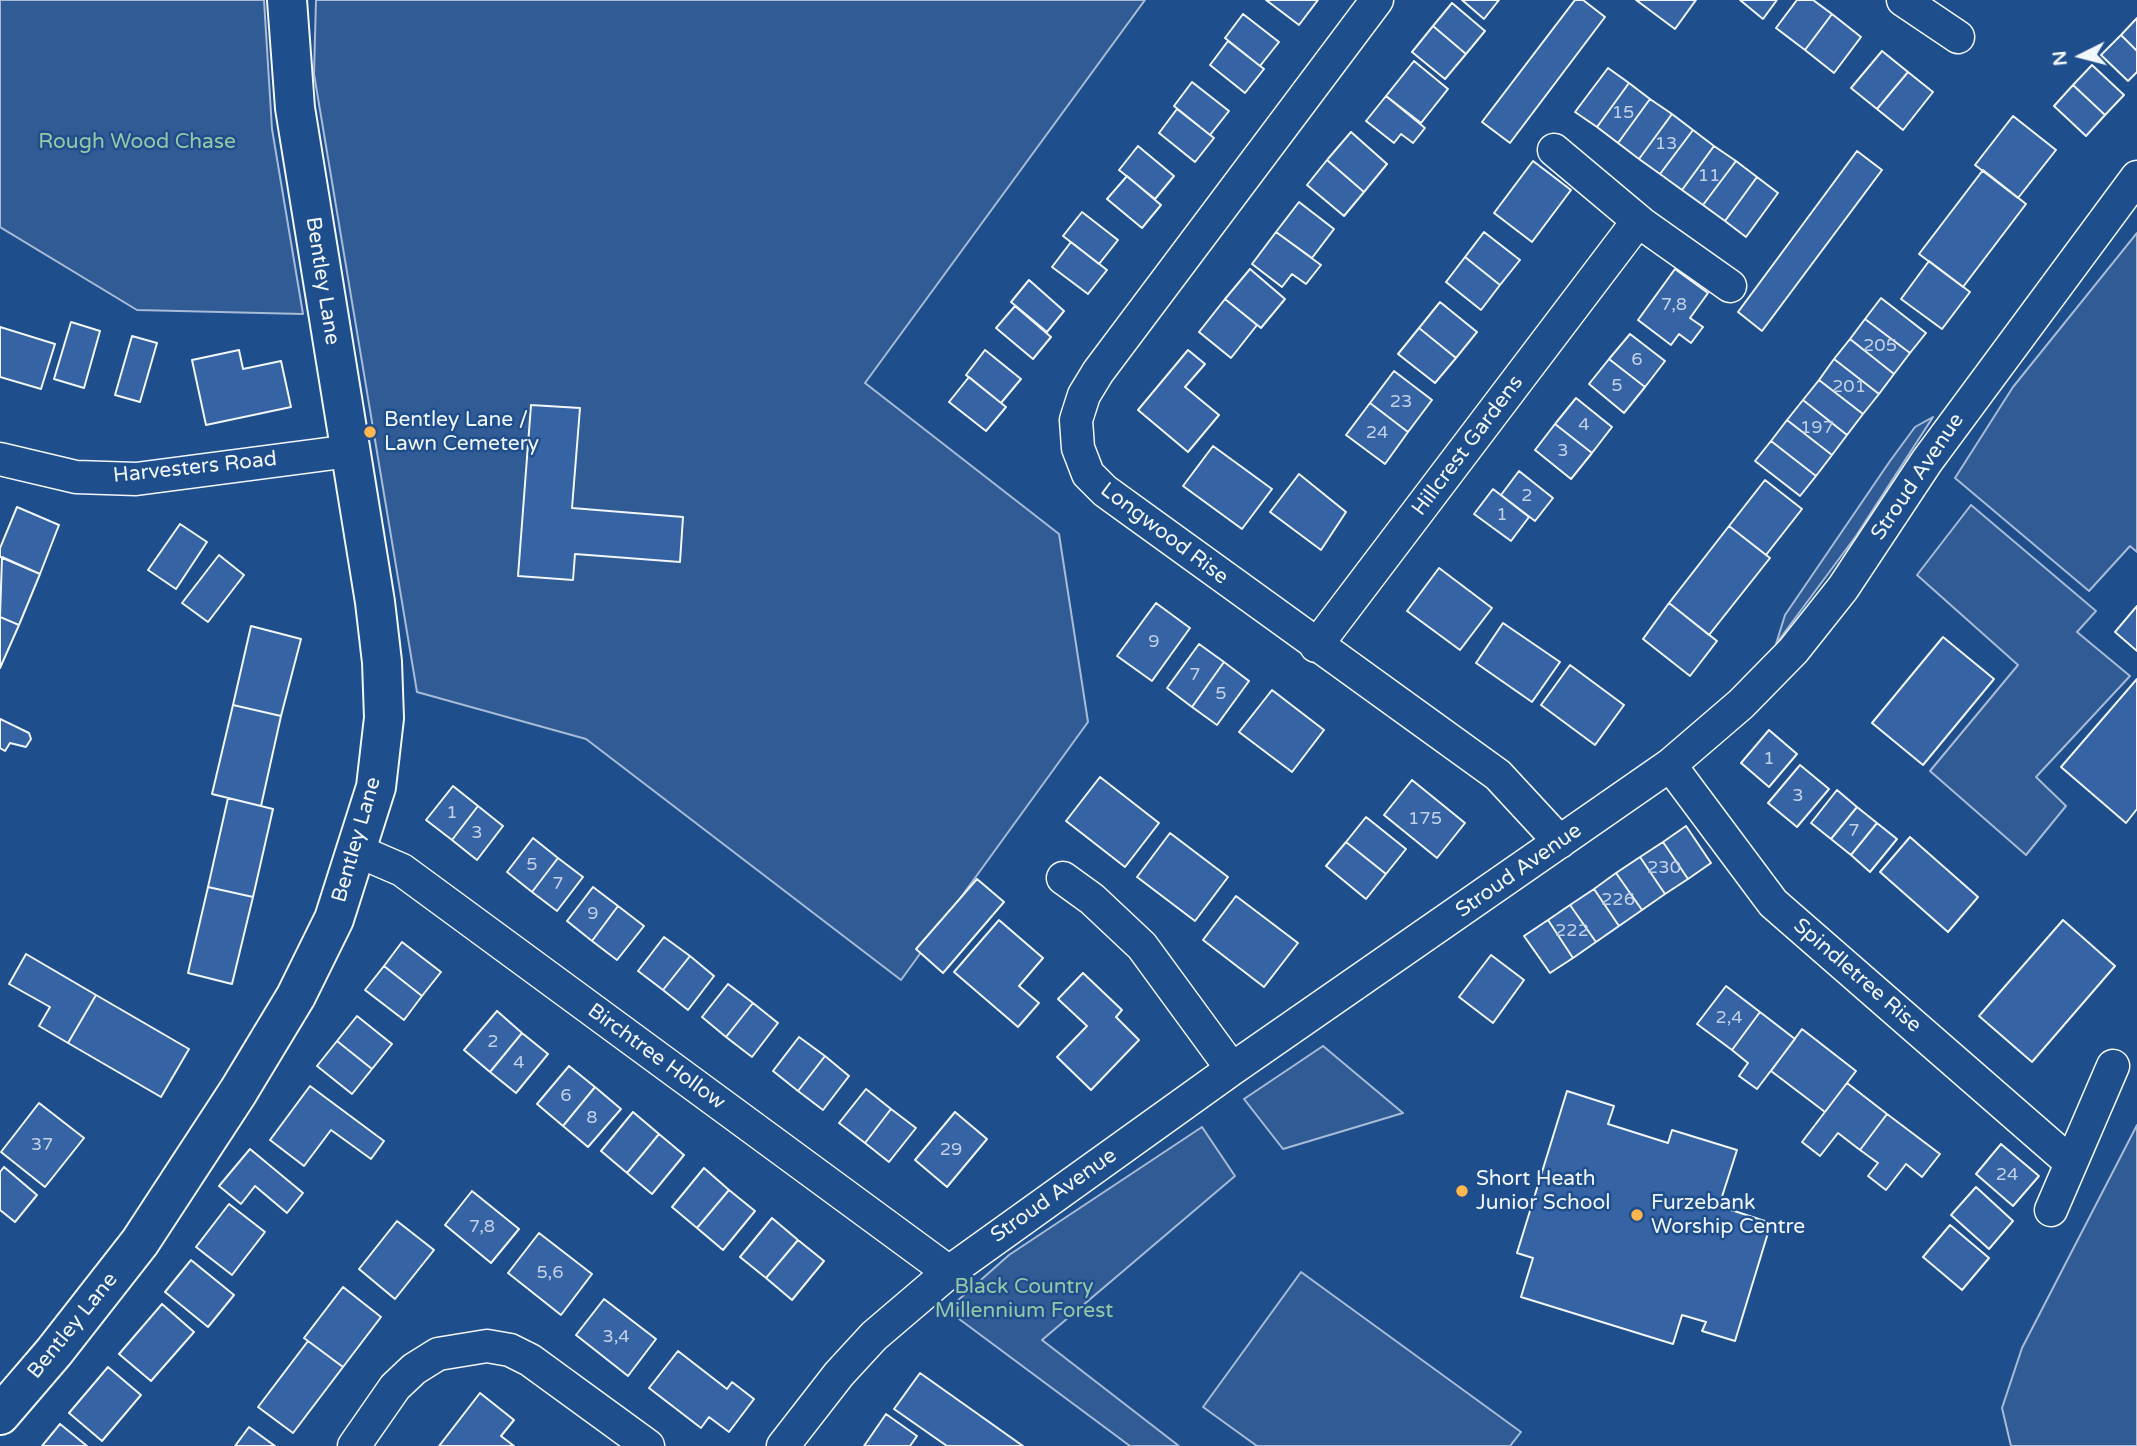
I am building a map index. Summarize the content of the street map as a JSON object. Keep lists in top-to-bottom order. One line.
{"streets":{"street":["Bentley Lane","Hillcrest Gardens","Harvesters Road","Stroud Avenue","Longwood Rise","Spindletree Rise","Birchtree Hollow"]},"crossings":[["Bentley Lane","Harvesters Road"],["Bentley Lane","Birchtree Hollow"],["Hillcrest Gardens","Longwood Rise"],["Stroud Avenue","Longwood Rise"],["Stroud Avenue","Spindletree Rise"],["Stroud Avenue","Birchtree Hollow"]],"parks":["Rough Wood Chase","Black Country Millennium Forest"],"places":["Bentley Lane / Lawn Cemetery","Short Heath Junior School","Furzebank Worship Centre"],"house_numbers":["15","13","11","7,8","205","6","5","201","23","4","197","24","3","2","1","9","7","5","1","3","1","175","7","3","5","230","7","226","9","222","2,4","2","4","6","8","37","29","24","7,8","5,6","3,4"],"north":"left"}
